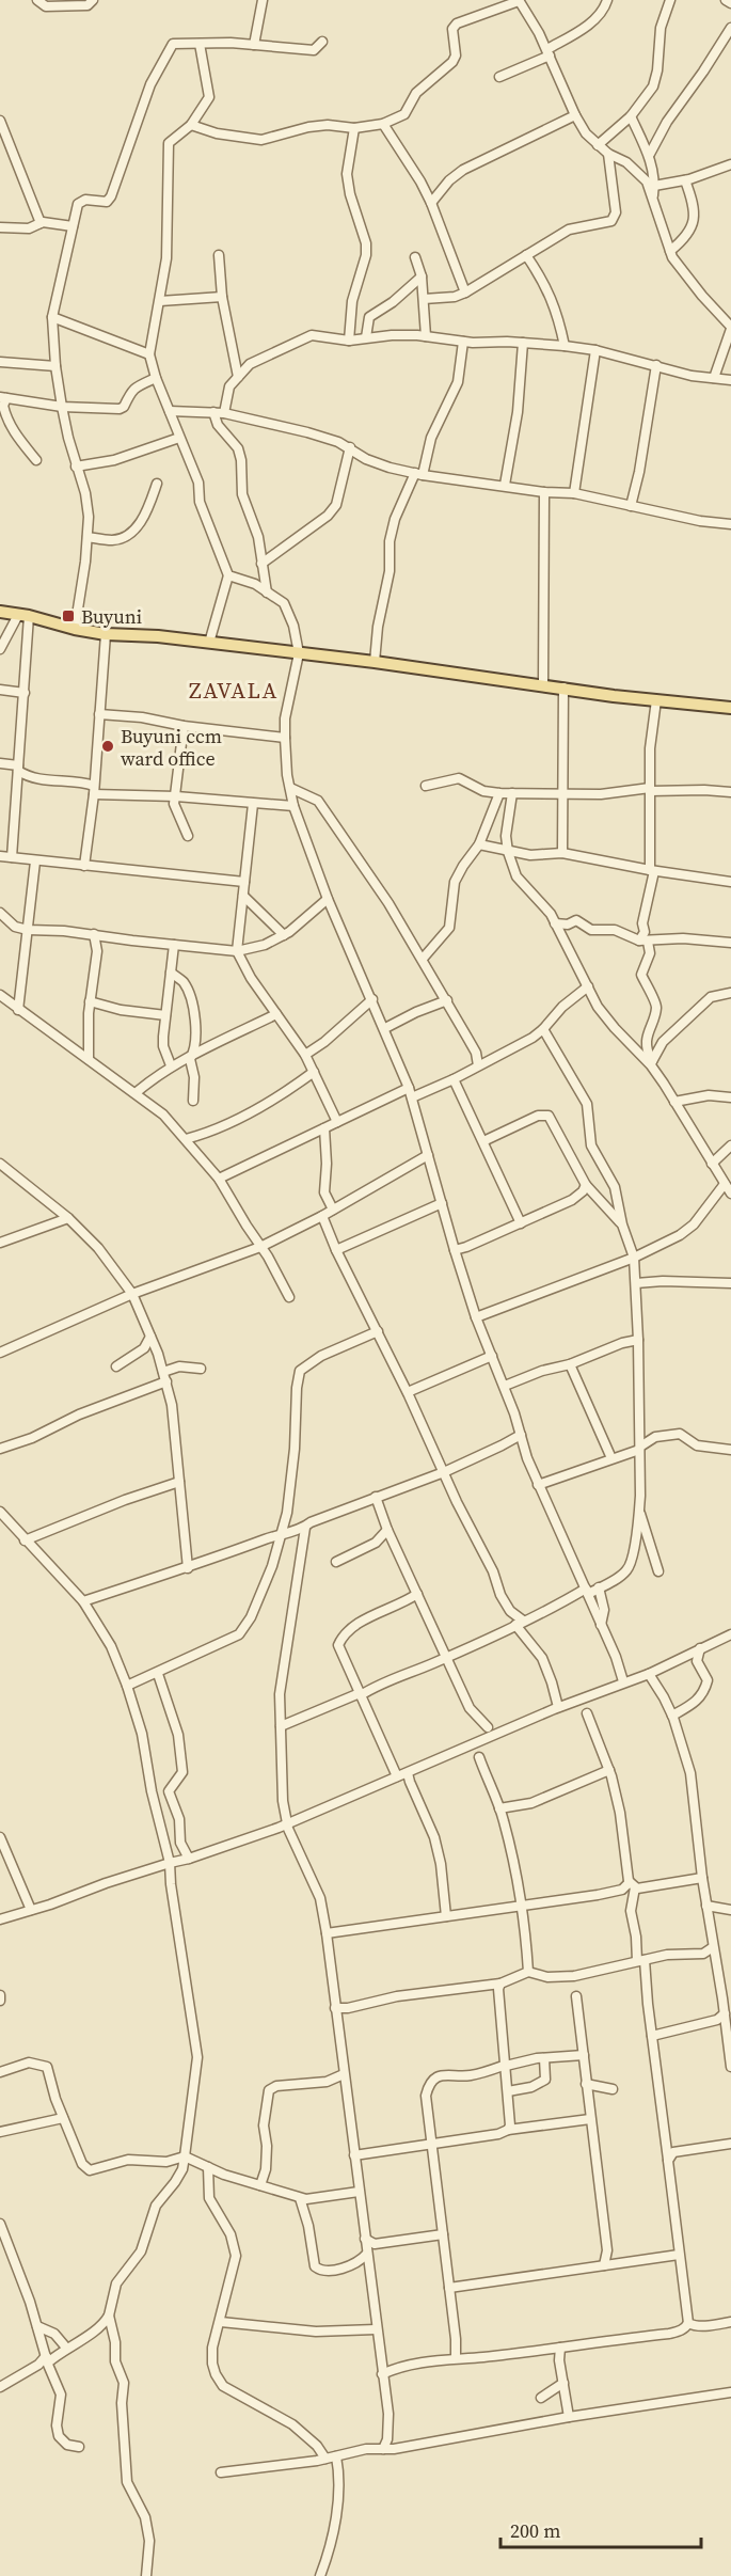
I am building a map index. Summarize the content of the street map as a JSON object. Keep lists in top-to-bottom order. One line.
{"districts":["ZAVALA"],"places":{"transit":["Buyuni"],"other":["Buyuni ccm ward office"]},"scale_bar":"200 m"}
